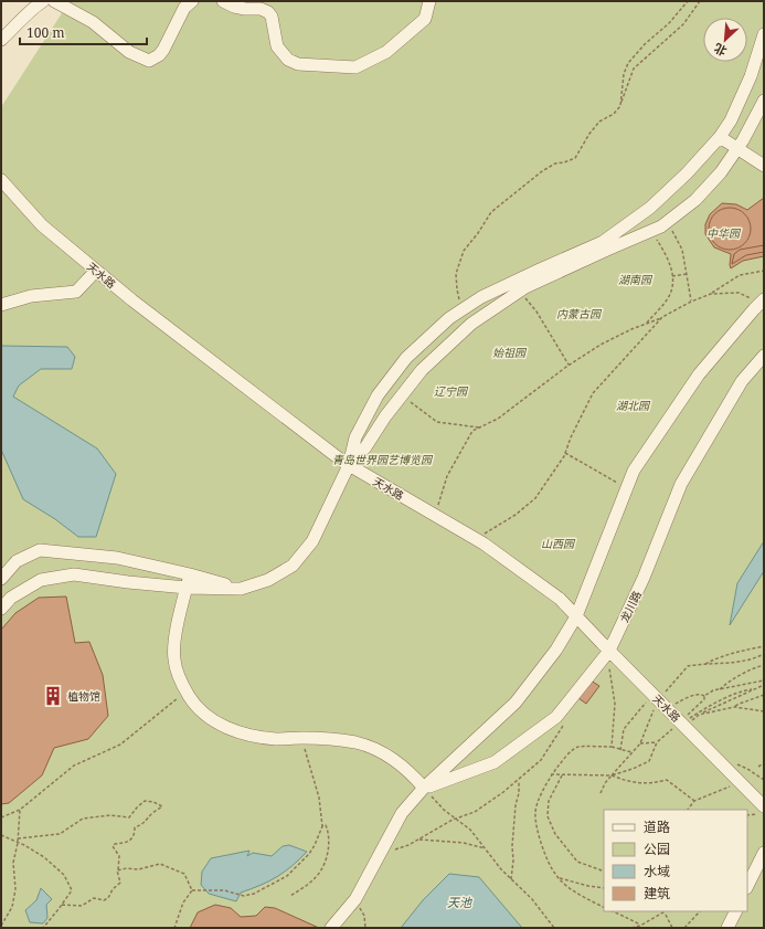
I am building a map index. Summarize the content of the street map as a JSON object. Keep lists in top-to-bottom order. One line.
{"streets":{"street":["天水路","龙川路"]},"crossings":[["天水路","龙川路"]],"water":["天池"],"parks":["中华园","湖南园","内蒙古园","始祖园","辽宁园","湖北园","青岛世界园艺博览园","山西园"],"places":{"building":["植物馆"]},"legend":["道路","公园","水域","建筑"],"scale_bar":"100 m","north":"bottom left"}
